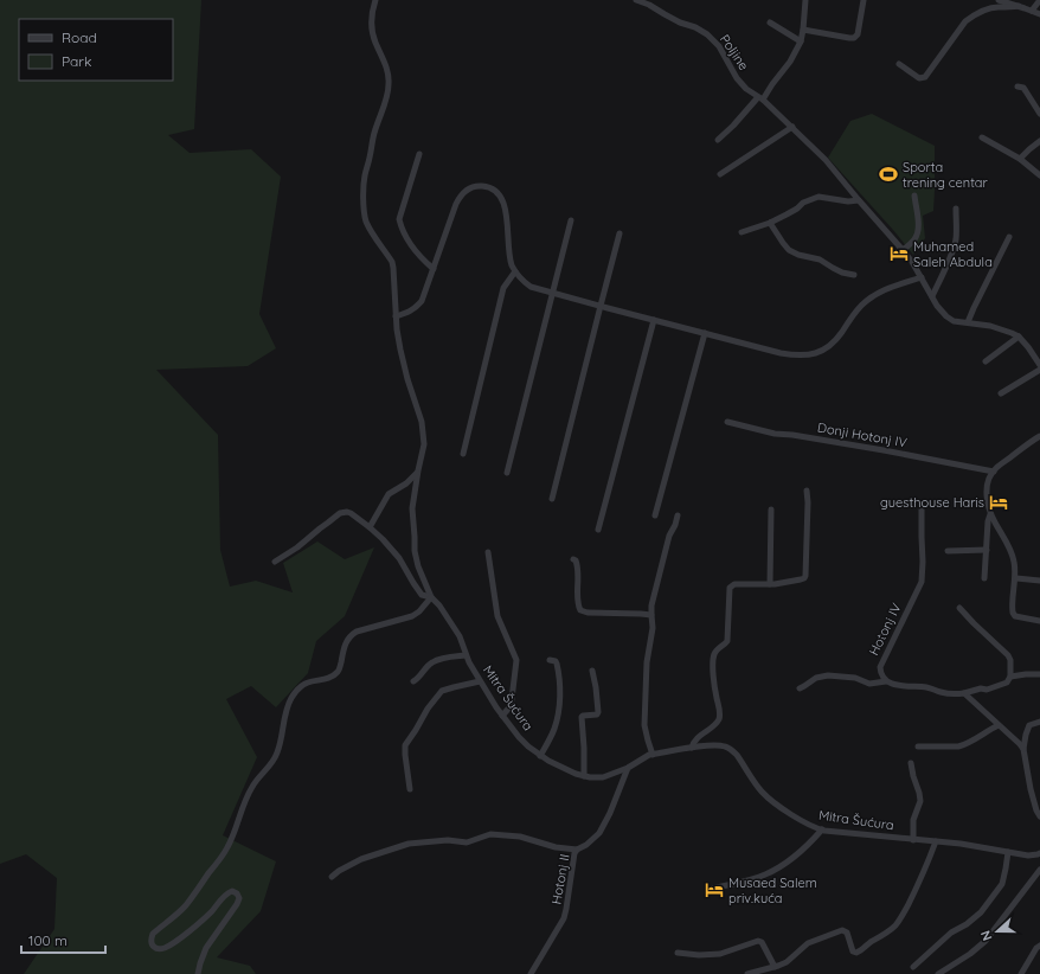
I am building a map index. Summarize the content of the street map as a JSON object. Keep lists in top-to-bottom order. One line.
{"streets":{"street":["Poljine","Donji Hotonj IV","Hotonj IV","Mitra Šućura","Hotonj II"]},"crossings":[["Mitra Šućura","Hotonj II"]],"places":{"sports":["Sporta trening centar"],"hotel":["Muhamed Saleh Abdula","guesthouse Haris","Musaed Salem priv.kuća"]},"legend":["Road","Park"],"scale_bar":"100 m","north":"left"}
